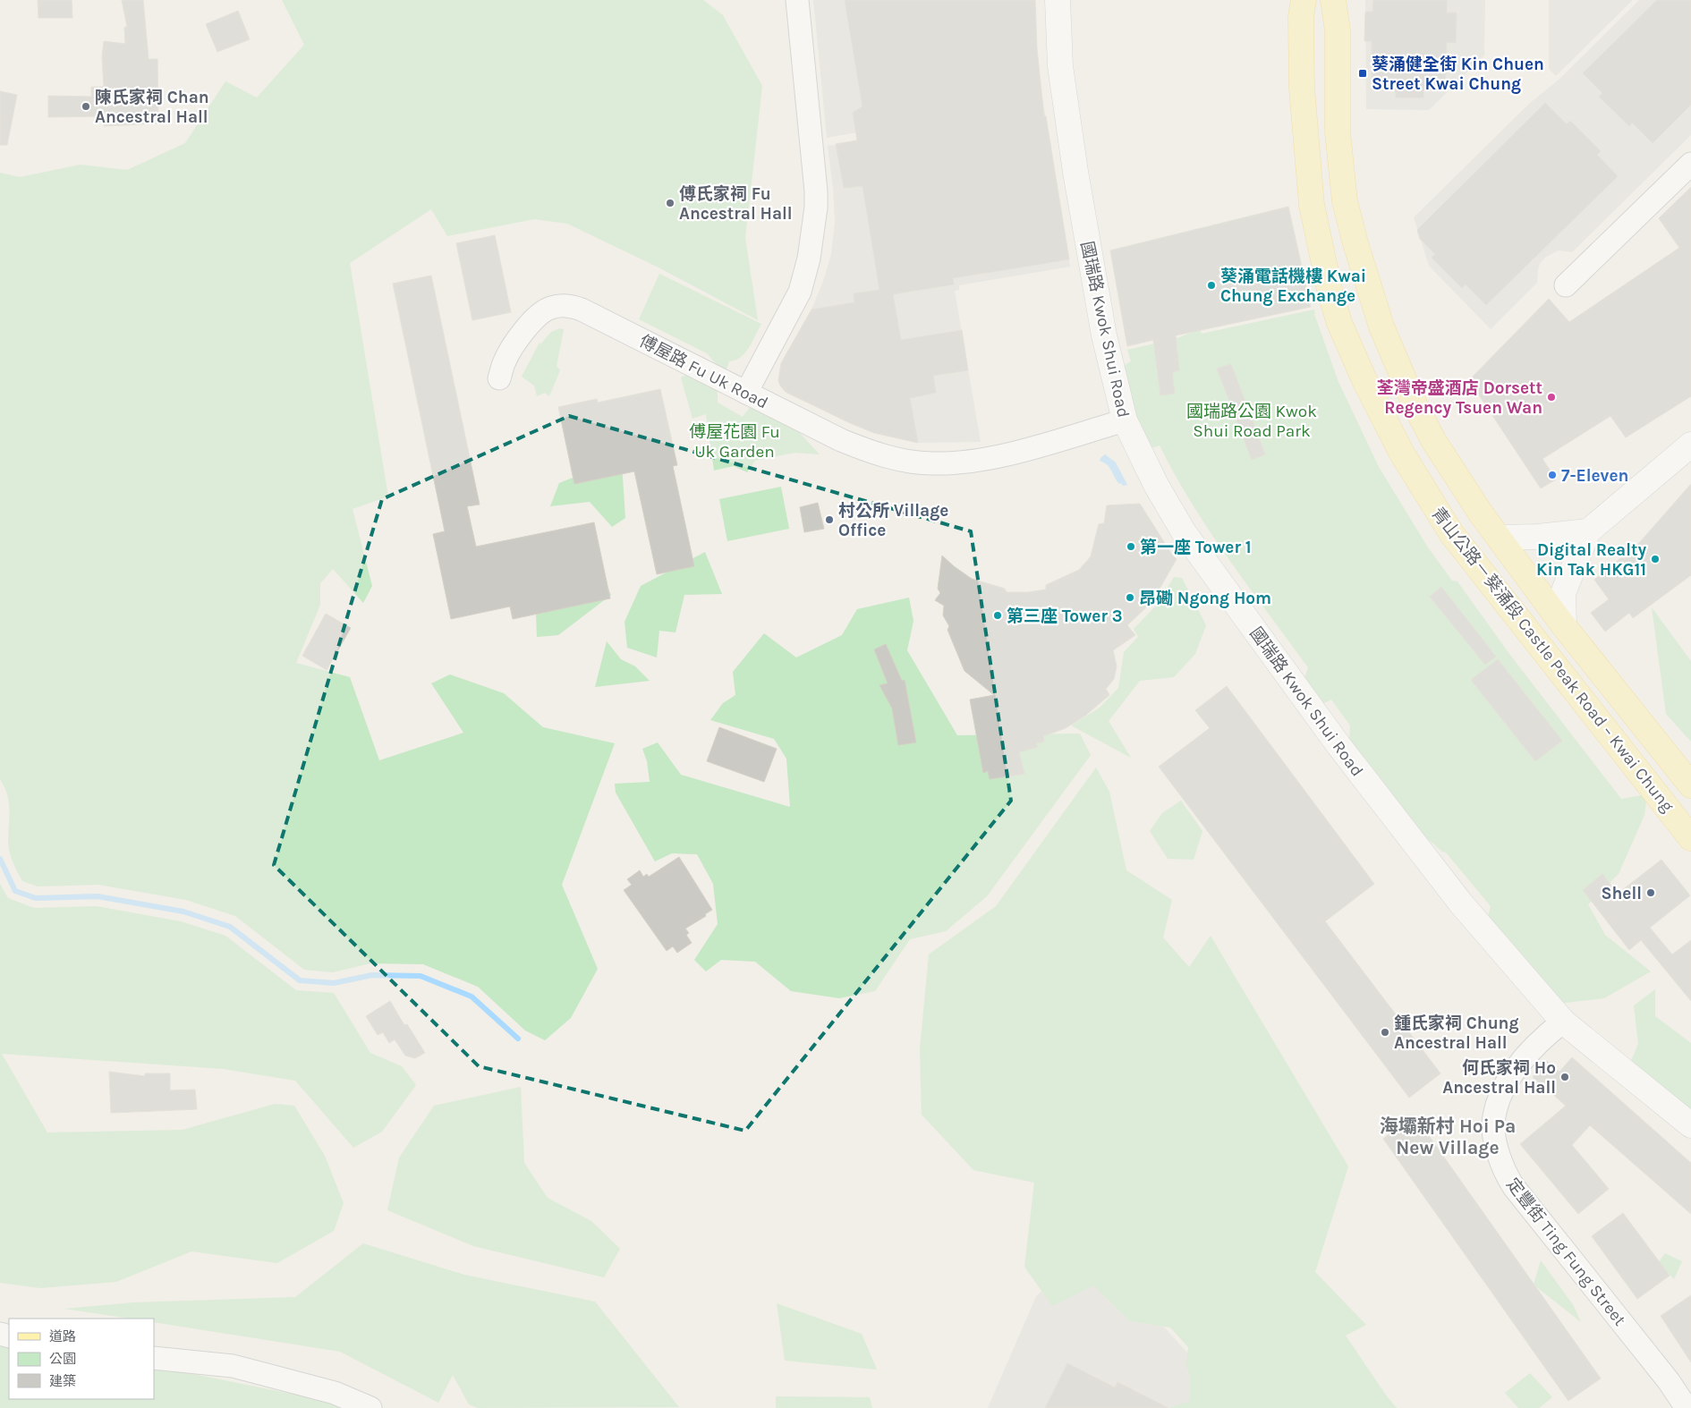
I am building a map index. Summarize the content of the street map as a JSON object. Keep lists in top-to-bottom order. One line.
{"streets":{"main road":["青山公路－葵涌段 Castle Peak Road – Kwai Chung"],"street":["國瑞路 Kwok Shui Road","傅屋路 Fu Uk Road","定豐街 Ting Fung Street"]},"crossings":[["國瑞路 Kwok Shui Road","傅屋路 Fu Uk Road"],["國瑞路 Kwok Shui Road","定豐街 Ting Fung Street"]],"districts":["海壩新村 Hoi Pa New Village"],"parks":["國瑞路公園 Kwok Shui Road Park","傅屋花園 Fu Uk Garden"],"places":{"transit":["葵涌健全街 Kin Chuen Street Kwai Chung"],"other":["陳氏家祠 Chan Ancestral Hall","傅氏家祠 Fu Ancestral Hall","葵涌電話機樓 Kwai Chung Exchange","荃灣帝盛酒店 Dorsett Regency Tsuen Wan","7-Eleven","村公所 Village Office","第一座 Tower 1","Digital Realty Kin Tak HKG11","昂磡 Ngong Hom","第三座 Tower 3","Shell","鍾氏家祠 Chung Ancestral Hall","何氏家祠 Ho Ancestral Hall"]},"legend":["道路","公園","建築"]}
